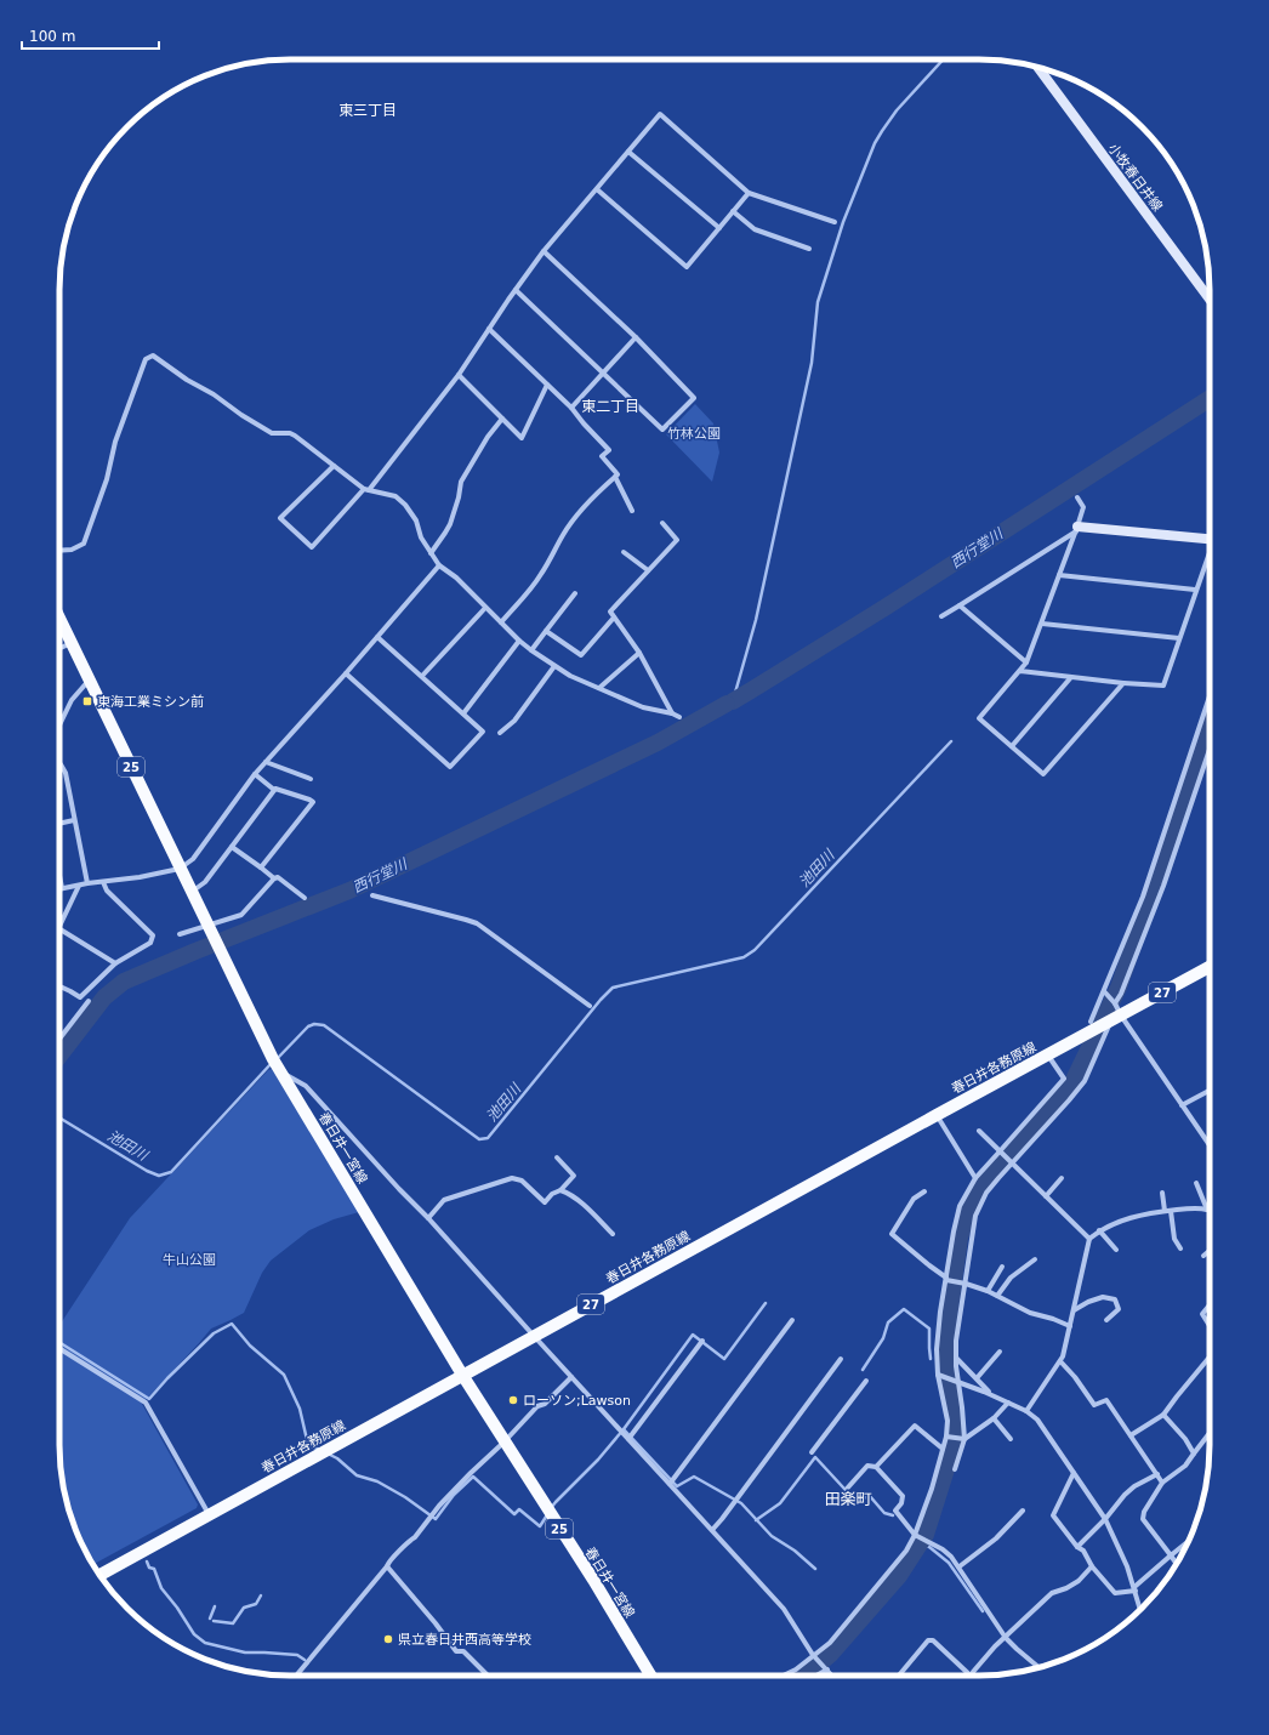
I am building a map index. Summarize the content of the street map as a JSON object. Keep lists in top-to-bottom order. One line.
{"streets":{"main road":["小牧春日井線","25","27","春日井各務原線","春日井一宮線"]},"crossings":[["春日井各務原線","春日井一宮線"]],"districts":["東三丁目","東二丁目","田楽町"],"water":["西行堂川","池田川"],"parks":["竹林公園","牛山公園"],"places":{"transit":["東海工業ミシン前"],"other":["ローソン;Lawson","県立春日井西高等学校"]},"scale_bar":"100 m"}
